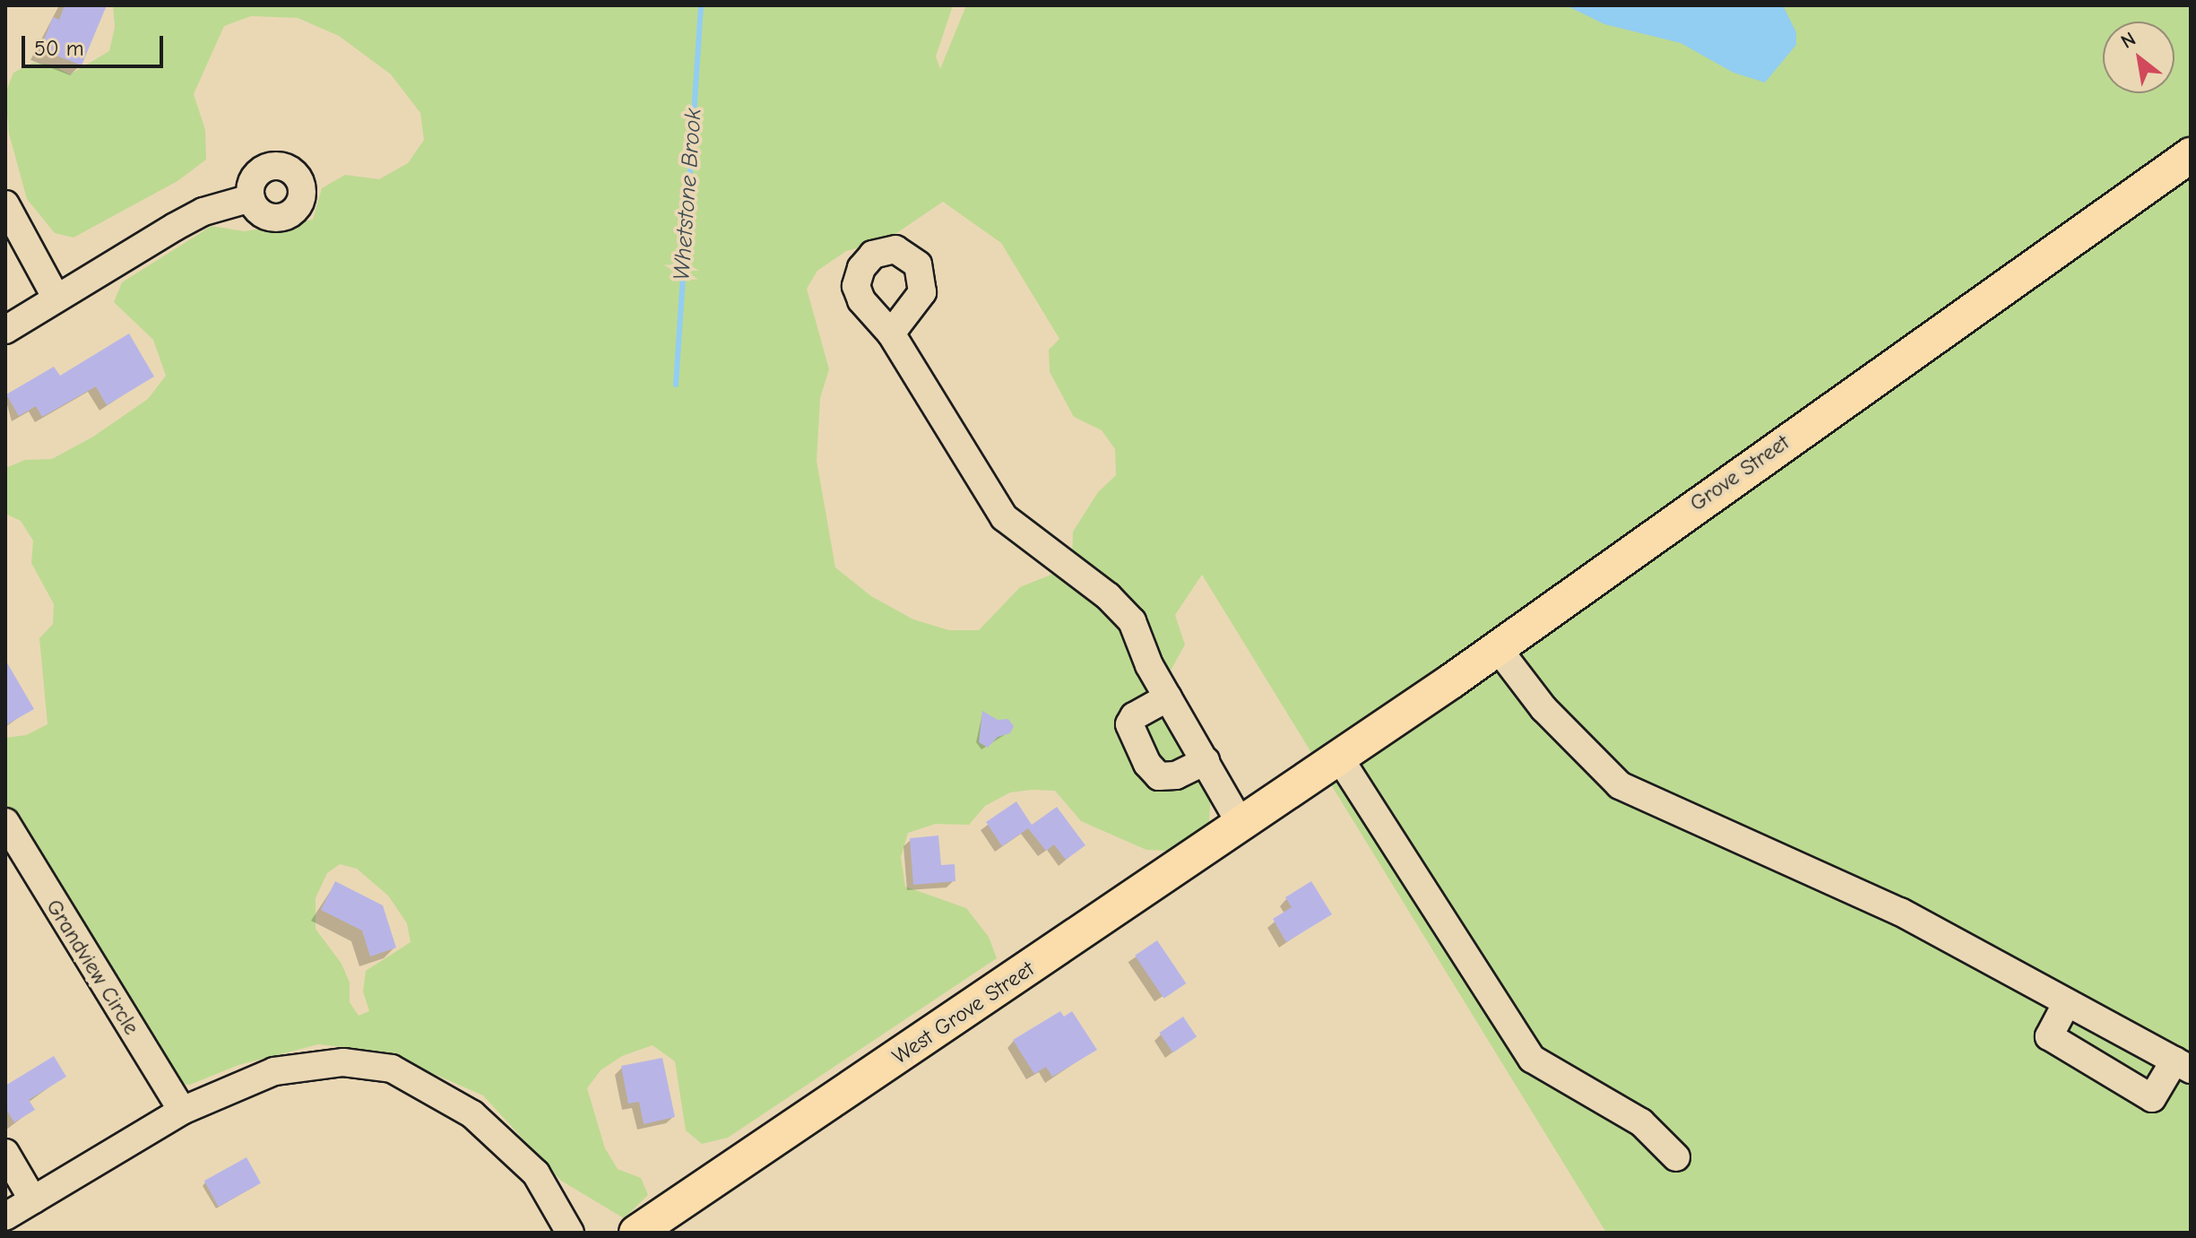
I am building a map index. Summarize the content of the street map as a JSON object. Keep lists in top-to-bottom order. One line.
{"streets":{"main road":["Grove Street","West Grove Street"],"street":["Grandview Circle"]},"crossings":[["Grove Street","West Grove Street"]],"water":["Whetstone Brook"],"scale_bar":"50 m","north":"top left"}
